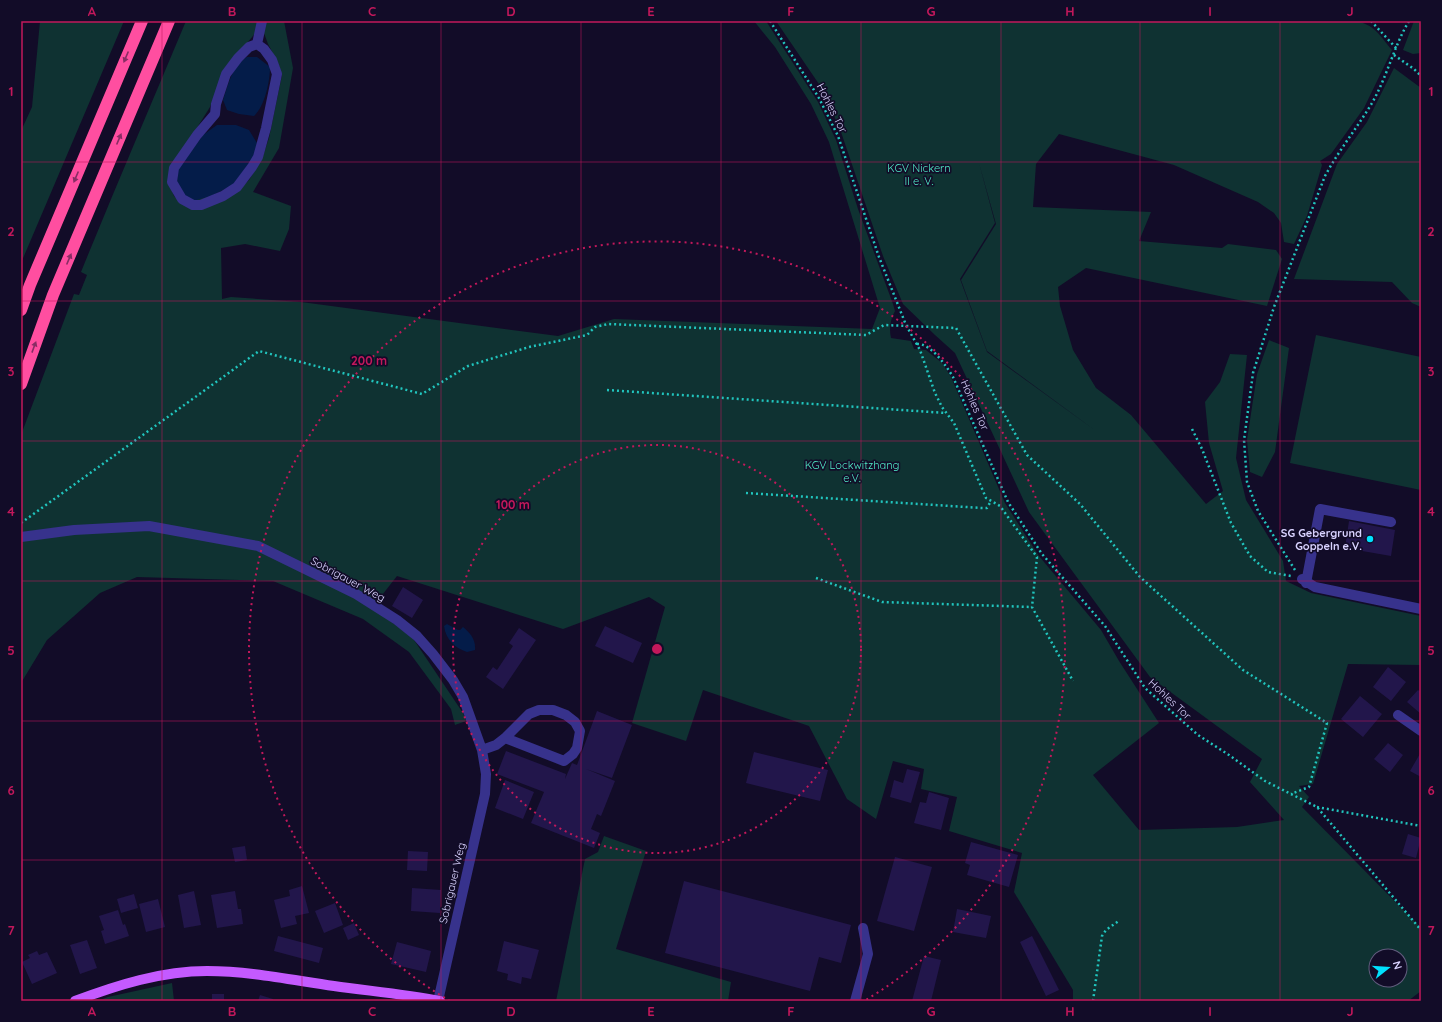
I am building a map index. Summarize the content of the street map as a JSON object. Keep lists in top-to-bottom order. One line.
{"streets":{"street":["Sobrigauer Weg"],"path":["Hohles Tor"]},"parks":["KGV Nickern II e. V.","KGV Lockwitzhang e.V."],"places":["SG Gebergrund Goppeln e.V."],"north":"right","grid":{"columns":["A","B","C","D","E","F","G","H","I","J"],"rows":["1","2","3","4","5","6","7"]},"rings":["200 m","100 m"]}
